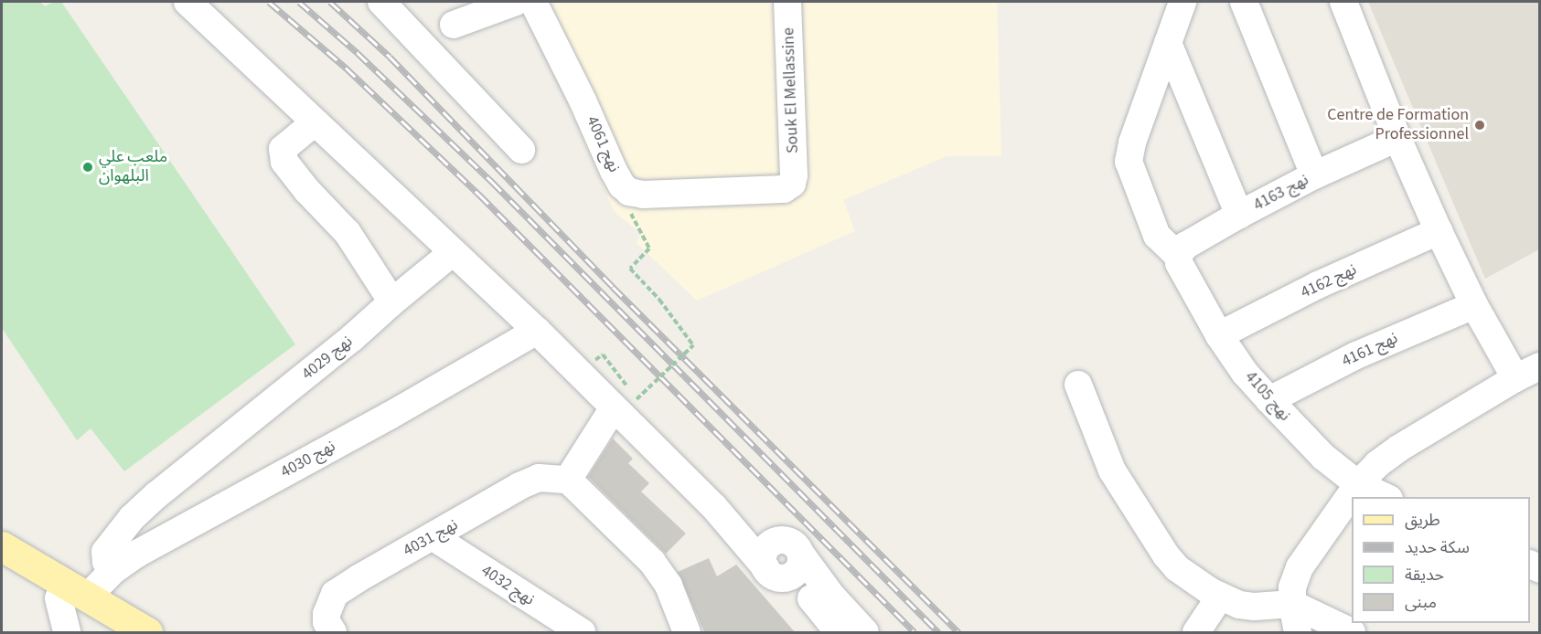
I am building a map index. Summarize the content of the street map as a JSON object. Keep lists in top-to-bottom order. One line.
{"streets":{"street":["Souk El Mellassine","نهج 4061","نهج 4163","نهج 4162","نهج 4161","نهج 4029","نهج 4105","نهج 4030","نهج 4031","نهج 4032"]},"crossings":[["Souk El Mellassine","نهج 4061"],["نهج 4163","نهج 4105"],["نهج 4162","نهج 4105"],["نهج 4161","نهج 4105"],["نهج 4029","نهج 4030"],["نهج 4031","نهج 4032"]],"places":["Centre de Formation Professionnel","ملعب علي البلهوان"],"legend":["طريق","سكة حديد","حديقة","مبنى"]}
